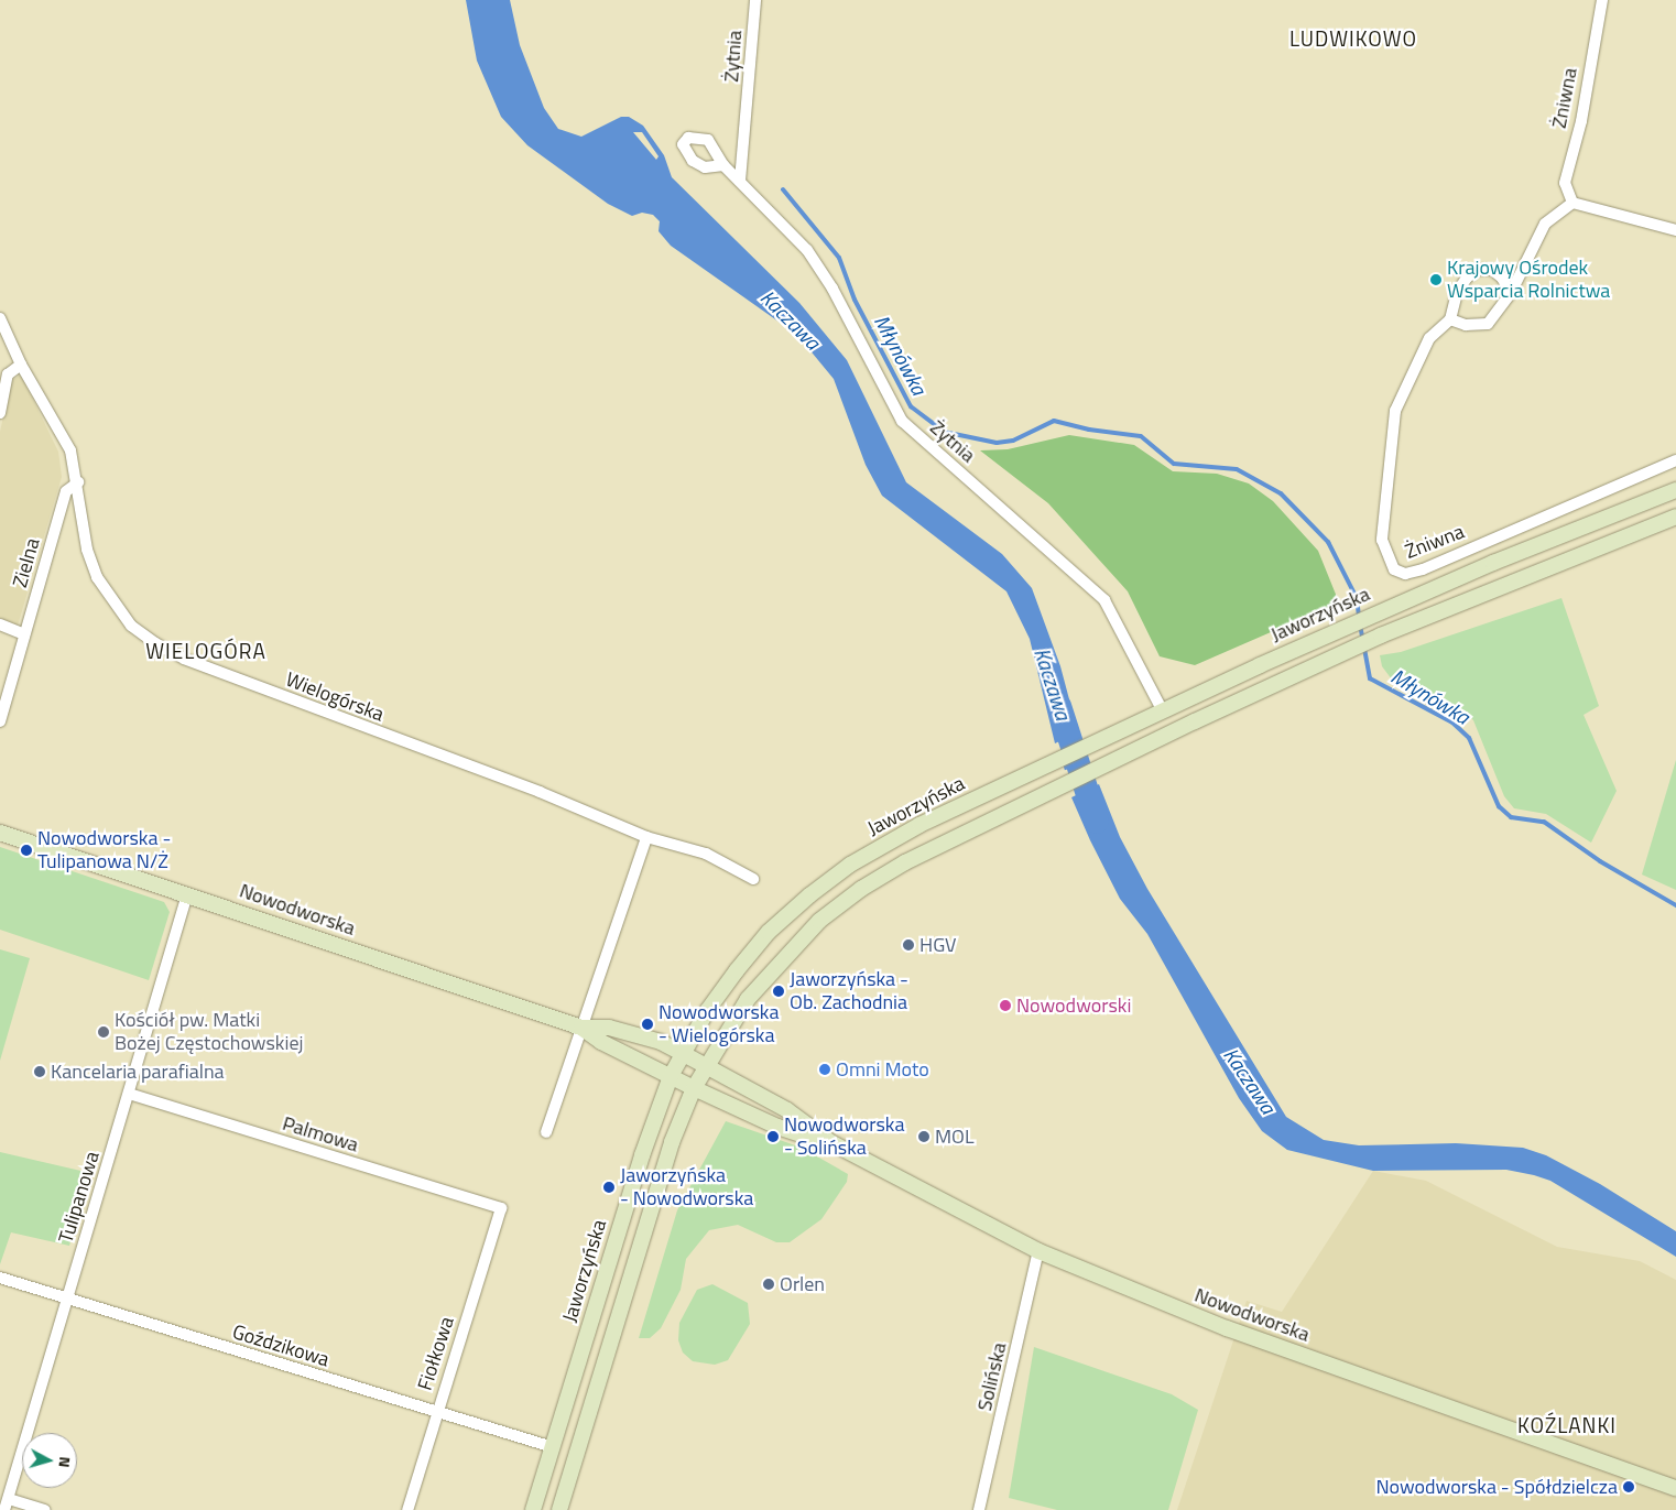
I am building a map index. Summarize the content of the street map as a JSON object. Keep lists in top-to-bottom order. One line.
{"streets":{"main road":["Jaworzyńska","Nowodworska"],"street":["Żytnia","Żniwna","Zielna","Wielogórska","Palmowa","Tulipanowa","Goździkowa","Fiołkowa","Solińska"]},"crossings":[["Żytnia","Jaworzyńska"],["Zielna","Wielogórska"],["Jaworzyńska","Nowodworska"],["Jaworzyńska","Goździkowa"],["Nowodworska","Tulipanowa"],["Nowodworska","Solińska"],["Palmowa","Tulipanowa"],["Palmowa","Fiołkowa"],["Tulipanowa","Goździkowa"],["Goździkowa","Fiołkowa"]],"districts":["LUDWIKOWO","WIELOGÓRA","KOŹLANKI"],"water":["Kaczawa","Młynówka"],"places":["Krajowy Ośrodek Wsparcia Rolnictwa","Nowodworska - Tulipanowa N/Ż","HGV","Jaworzyńska - Ob. Zachodnia","Nowodworski","Nowodworska - Wielogórska","Kościół pw. Matki Bożej Częstochowskiej","Omni Moto","Kancelaria parafialna","Nowodworska - Solińska","MOL","Jaworzyńska - Nowodworska","Orlen","Nowodworska - Spółdzielcza"],"north":"right"}
